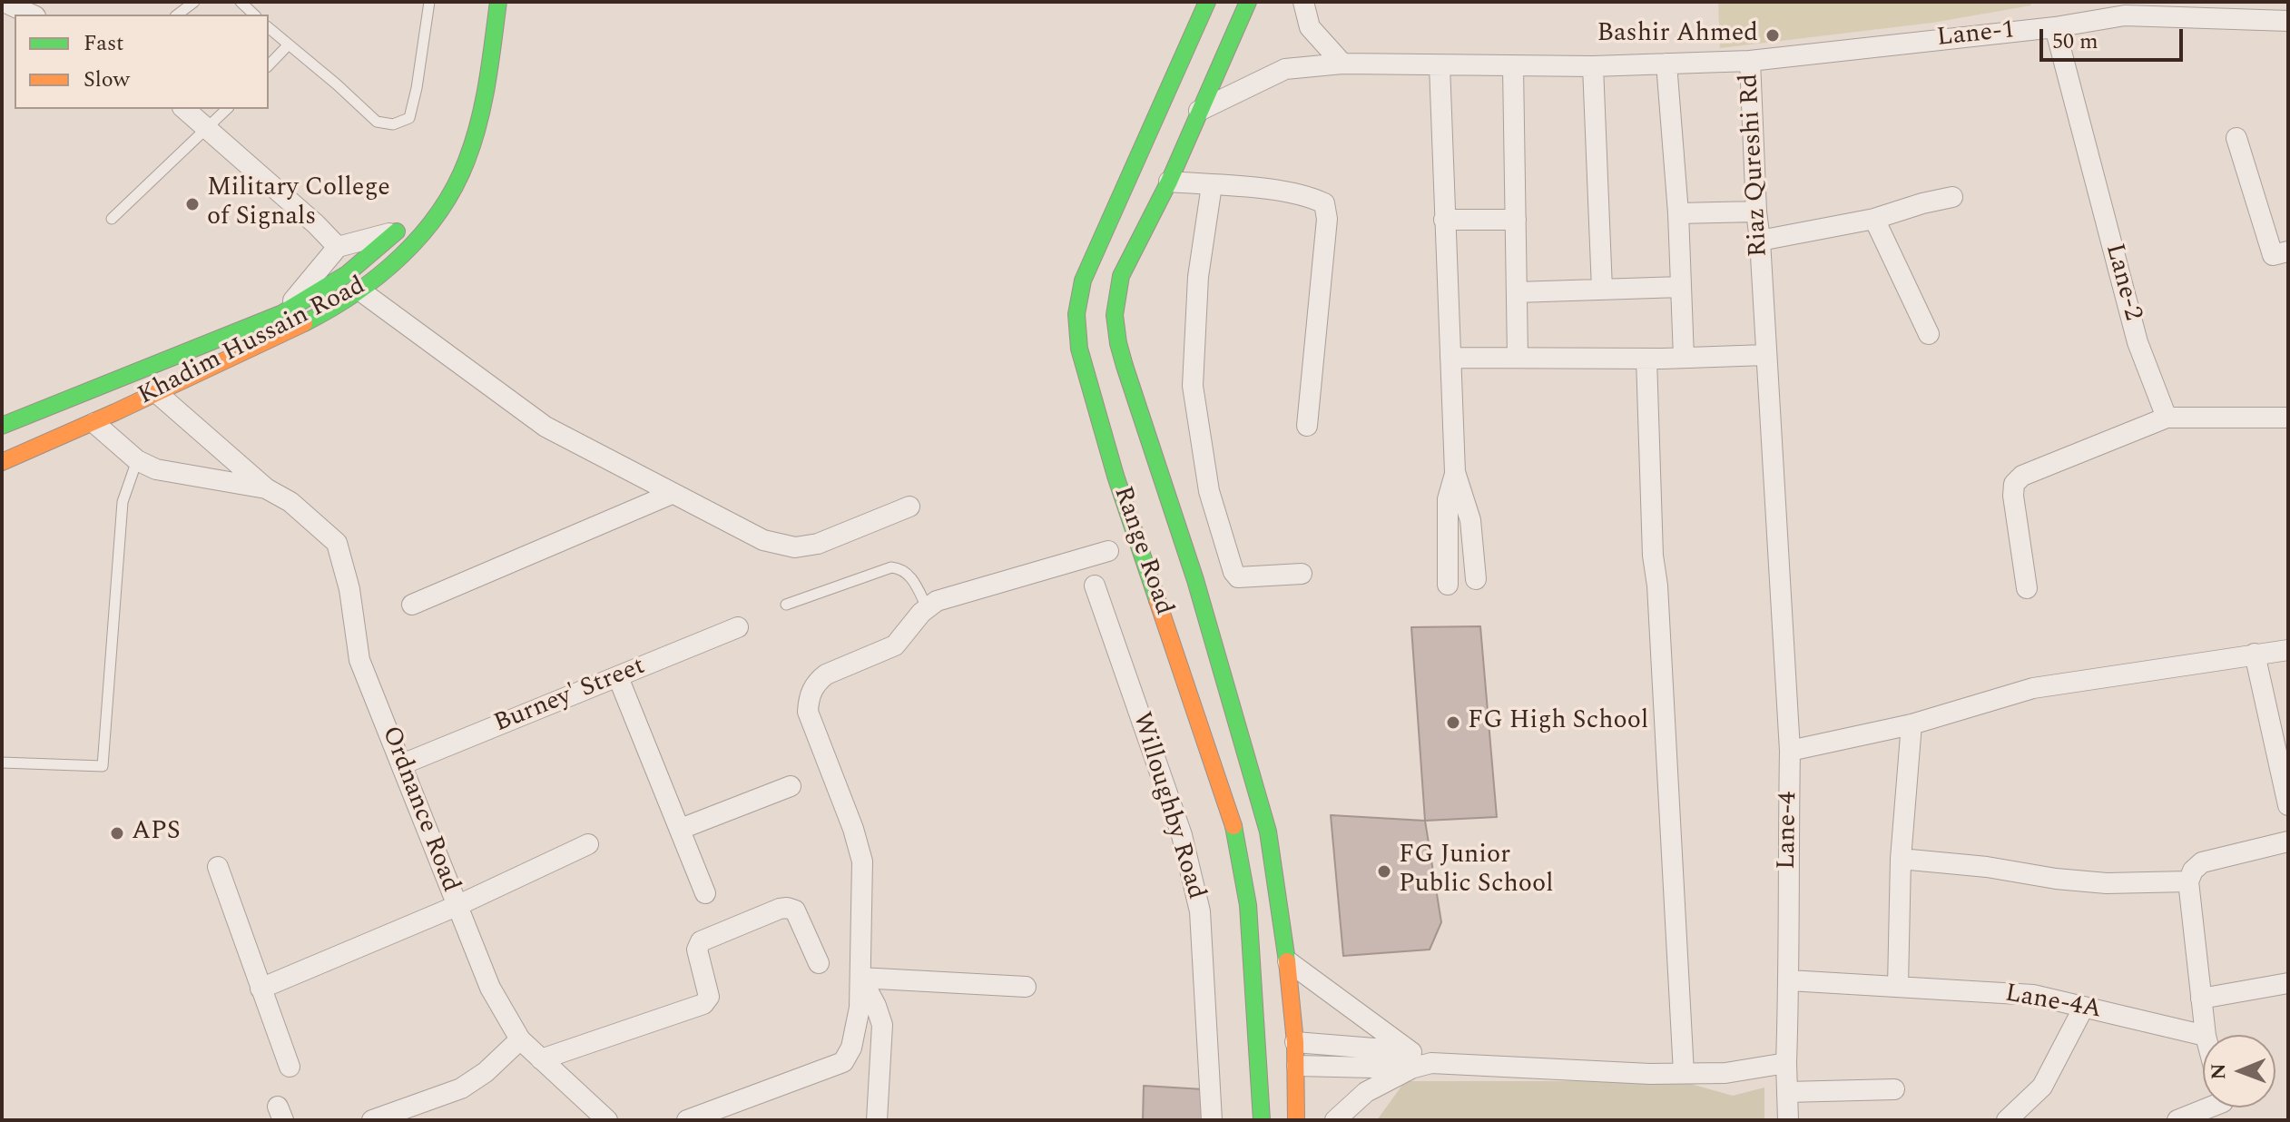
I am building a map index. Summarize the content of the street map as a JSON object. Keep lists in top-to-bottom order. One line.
{"streets":{"main road":["Khadim Hussain Road","Range Road"],"street":["Lane-1","Riaz Qureshi Rd","Lane-2","Burney' Street","Willoughby Road","Ordnance Road","Lane-4","Lane-4A"]},"crossings":[["Lane-1","Riaz Qureshi Rd"],["Lane-1","Lane-2"],["Riaz Qureshi Rd","Lane-4"],["Khadim Hussain Road","Ordnance Road"],["Burney' Street","Ordnance Road"],["Lane-4","Lane-4A"]],"places":["Bashir Ahmed","Military College of Signals","FG High School","APS","FG Junior Public School"],"legend":["Fast","Slow"],"scale_bar":"50 m","north":"left"}
